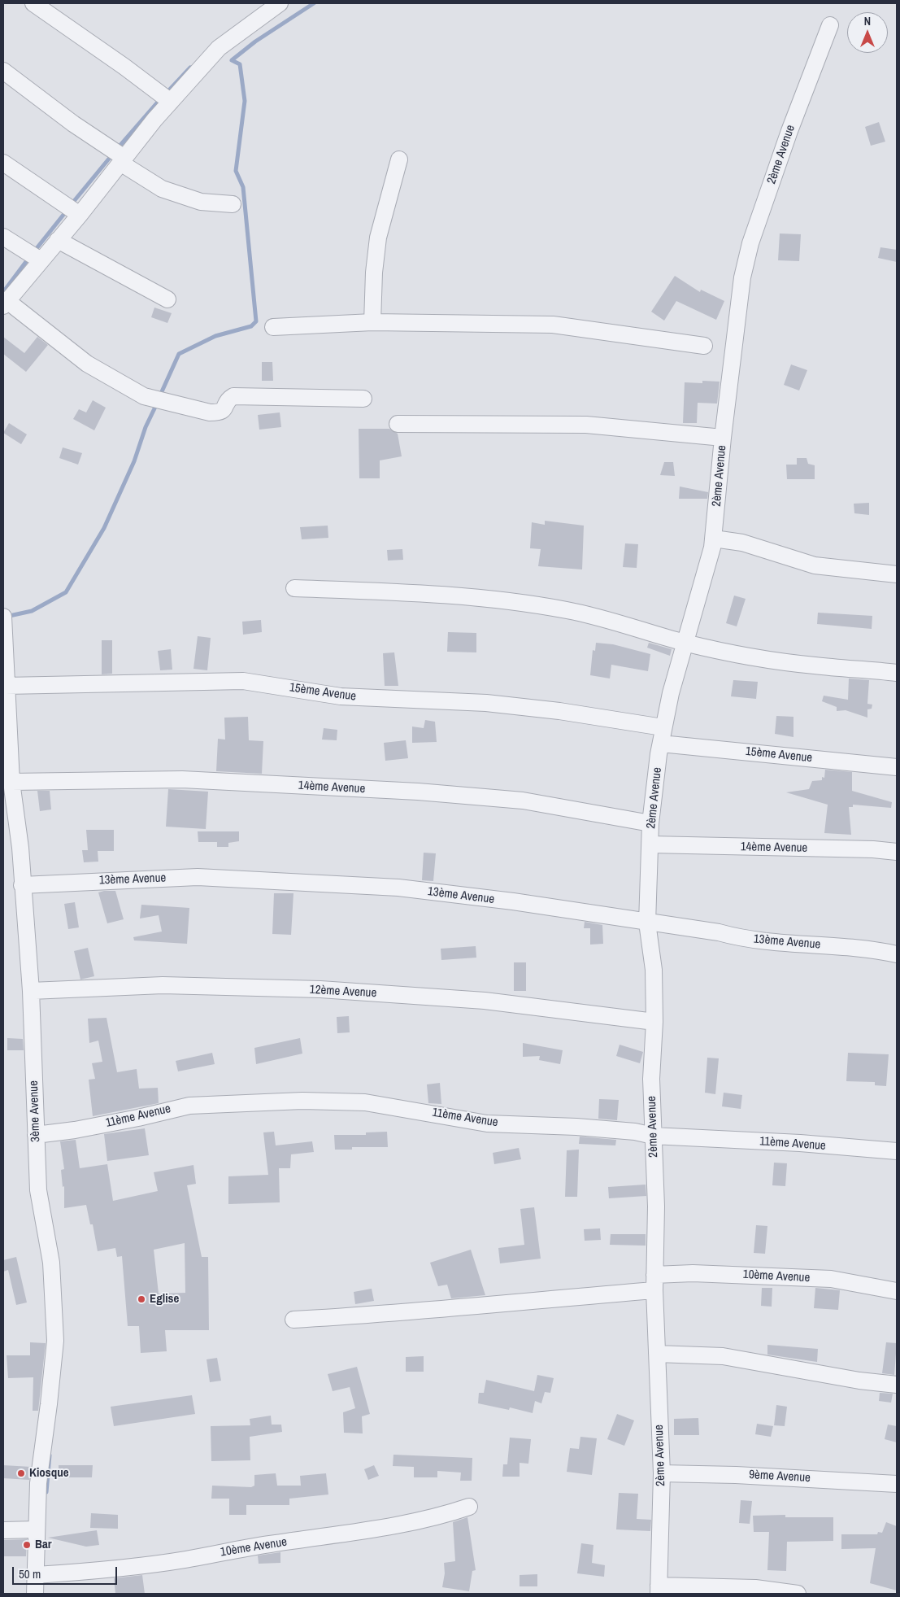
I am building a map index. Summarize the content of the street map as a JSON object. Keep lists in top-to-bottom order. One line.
{"streets":{"street":["2ème Avenue","15ème Avenue","14ème Avenue","13ème Avenue","12ème Avenue","3ème Avenue","11ème Avenue","10ème Avenue","9ème Avenue"]},"crossings":[["2ème Avenue","15ème Avenue"],["2ème Avenue","14ème Avenue"],["2ème Avenue","13ème Avenue"],["2ème Avenue","12ème Avenue"],["2ème Avenue","11ème Avenue"],["2ème Avenue","10ème Avenue"],["2ème Avenue","9ème Avenue"],["15ème Avenue","3ème Avenue"],["14ème Avenue","3ème Avenue"],["13ème Avenue","3ème Avenue"],["12ème Avenue","3ème Avenue"],["3ème Avenue","11ème Avenue"],["3ème Avenue","10ème Avenue"]],"places":["Eglise","Kiosque","Bar"],"scale_bar":"50 m","north":"top"}
